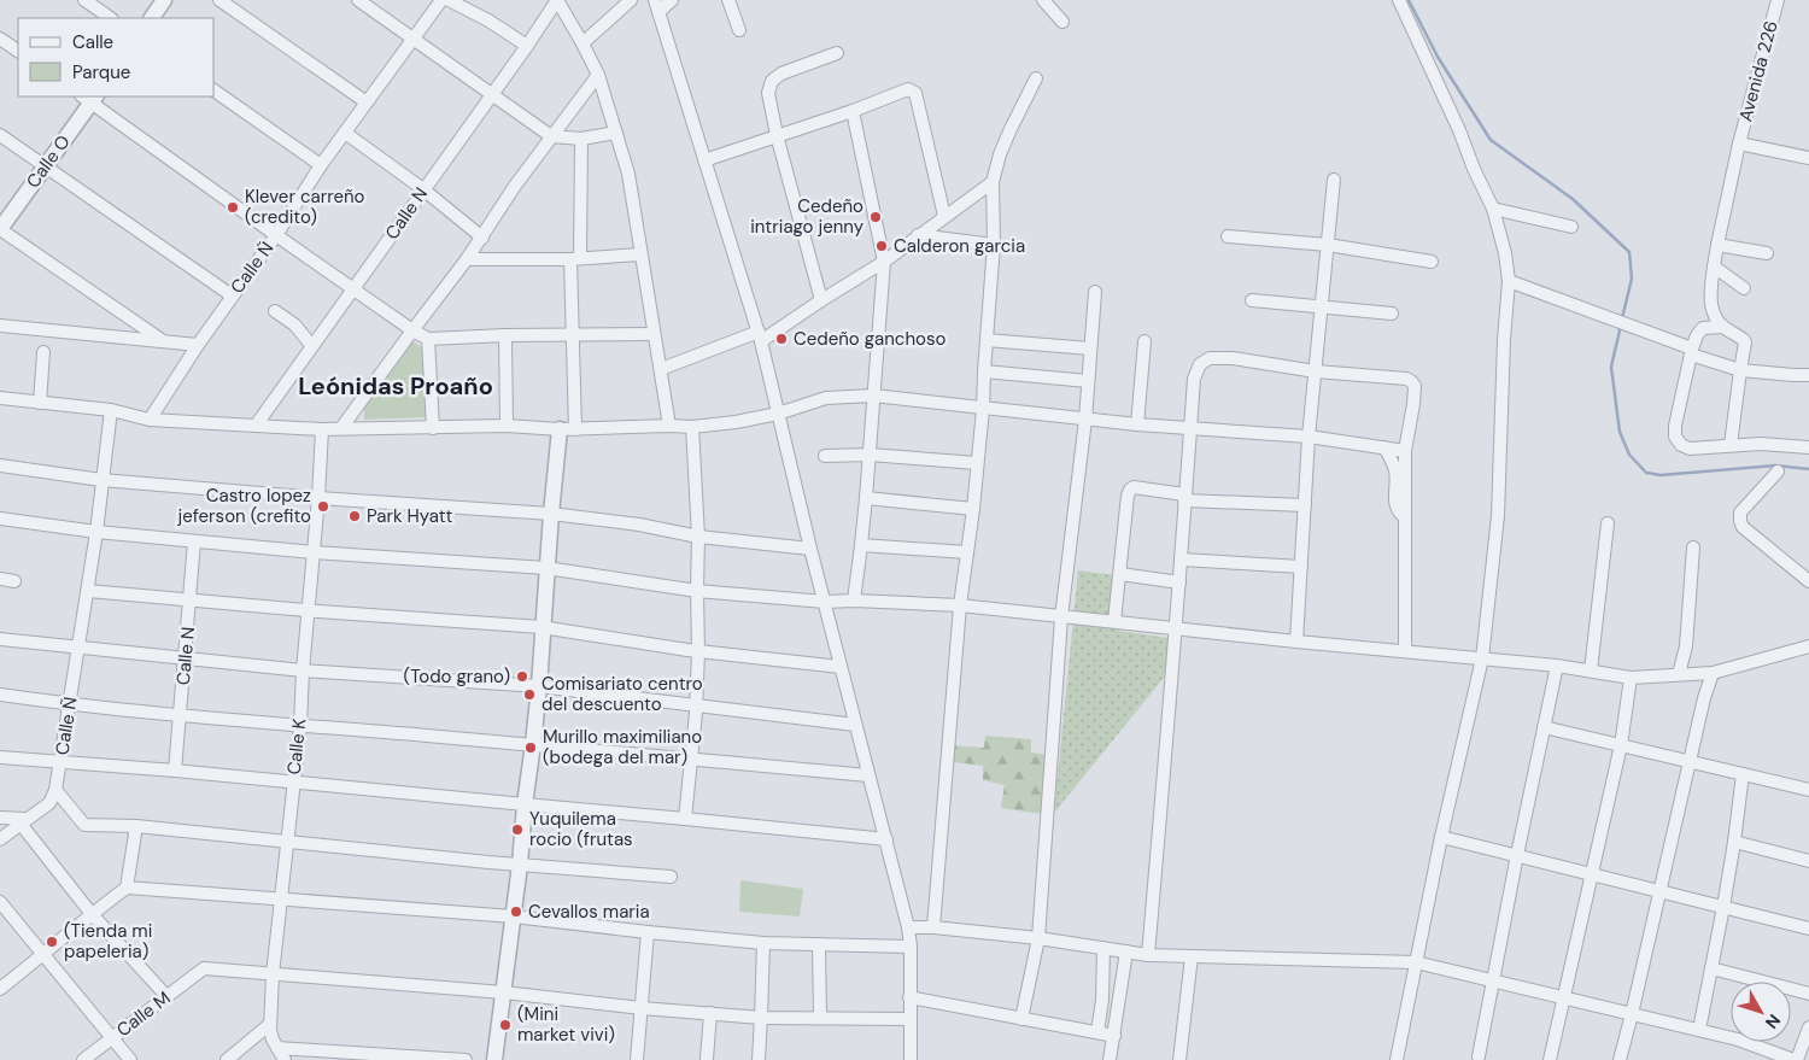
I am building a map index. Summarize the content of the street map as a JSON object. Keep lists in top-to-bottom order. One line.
{"streets":{"street":["Avenida 226","Calle O","Calle N","Calle Ñ","Calle K","Calle M"]},"crossings":[["Calle K","Calle M"]],"districts":["Leónidas Proaño"],"places":["Klever carreño (credito)","Cedeño intriago jenny","Calderon garcia","Cedeño ganchoso","Castro lopez jeferson (crefito","Park Hyatt","(Todo grano)","Comisariato centro del descuento","Murillo maximiliano (bodega del mar)","Yuquilema rocio (frutas","Cevallos maria","(Tienda mi papeleria)","(Mini market vivi)"],"legend":["Calle","Parque"],"north":"bottom right"}
